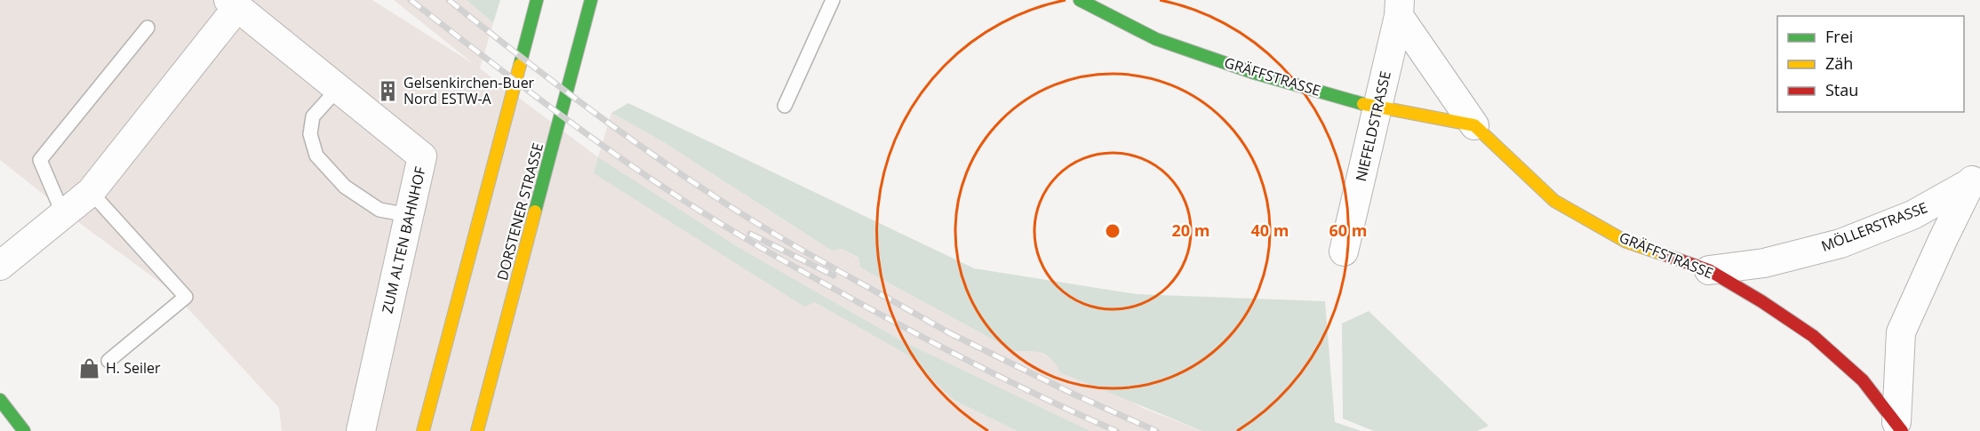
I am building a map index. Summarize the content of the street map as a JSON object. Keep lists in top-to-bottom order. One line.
{"streets":{"street":["GRÄFFSTRASSE","NIEFELDSTRASSE","DORSTENER STRASSE","MÖLLERSTRASSE","ZUM ALTEN BAHNHOF"]},"crossings":[["GRÄFFSTRASSE","NIEFELDSTRASSE"],["GRÄFFSTRASSE","MÖLLERSTRASSE"]],"places":{"building":["Gelsenkirchen-Buer Nord ESTW-A"],"shop":["H. Seiler"]},"legend":["Frei","Zäh","Stau"],"rings":["20 m","40 m","60 m"]}
